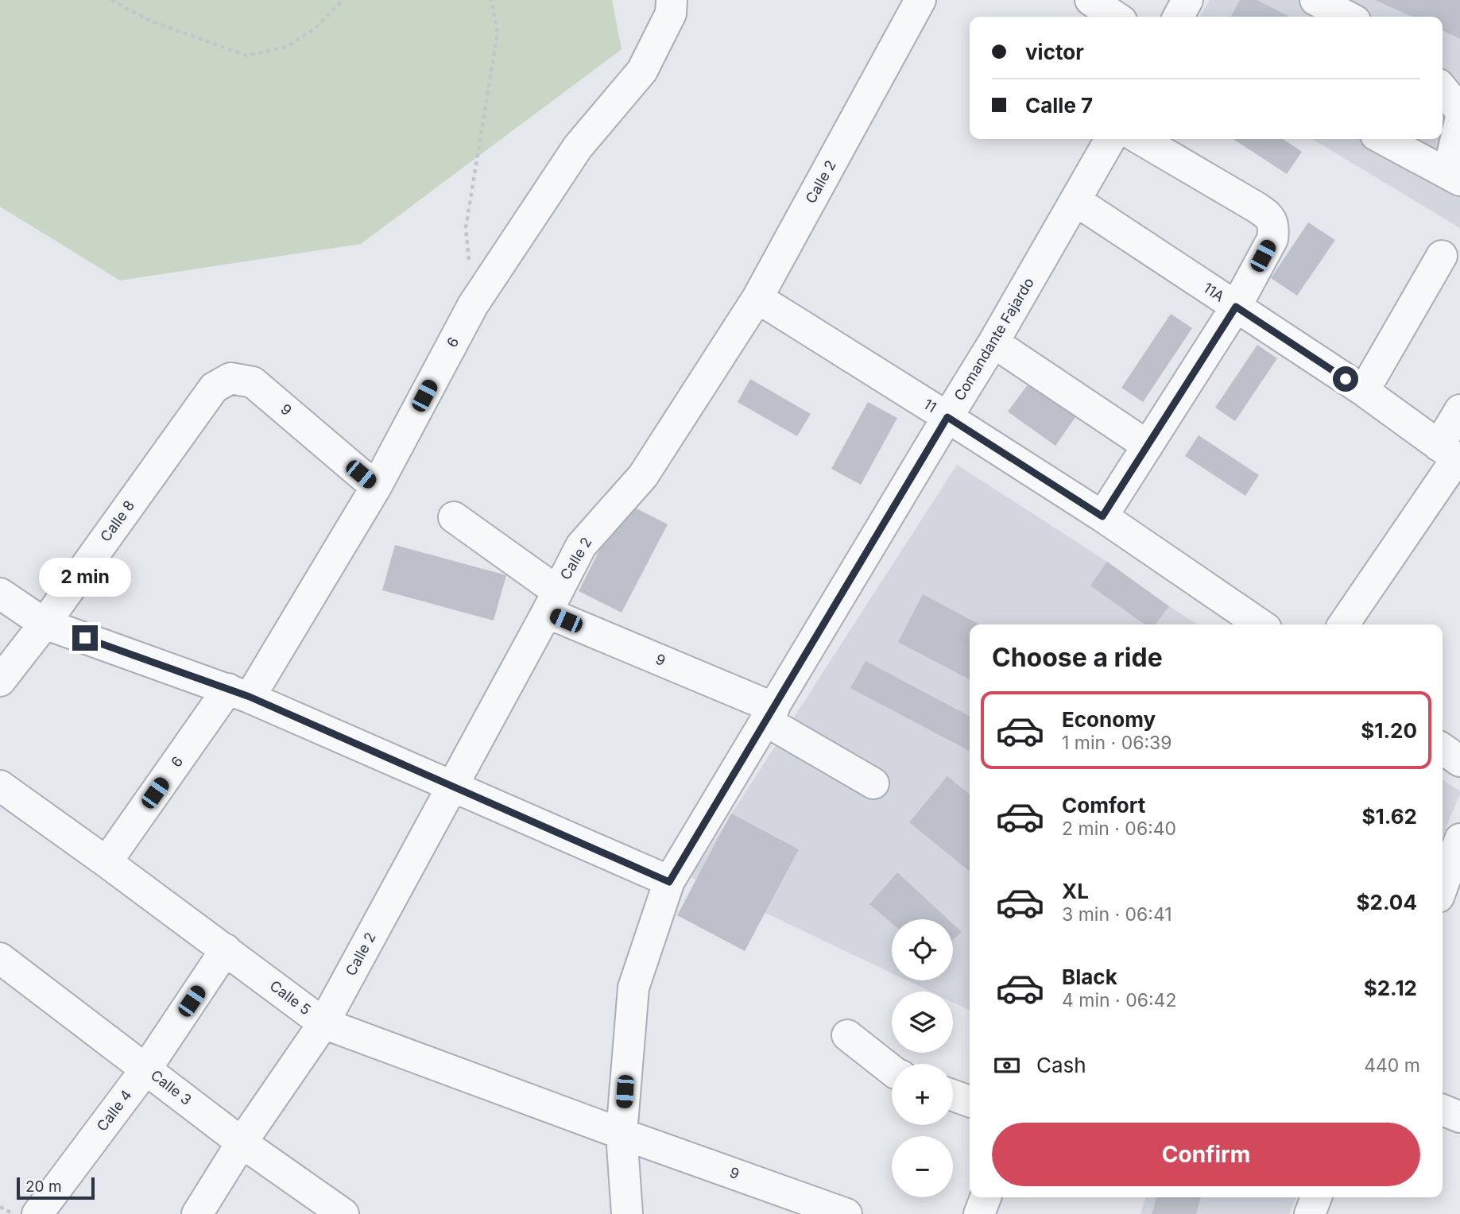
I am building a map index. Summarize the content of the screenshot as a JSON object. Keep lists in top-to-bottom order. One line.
{"streets":{"street":["Calle 2","11A","Comandante Fajardo","6","11","9","Calle 8","Calle 5","Calle 3","Calle 4"]},"crossings":[["Calle 2","11"],["Calle 2","9"],["Calle 2","Calle 5"],["Calle 2","Calle 3"],["11A","Comandante Fajardo"],["Comandante Fajardo","11"],["Comandante Fajardo","9"],["Comandante Fajardo","Calle 5"],["6","9"],["6","Calle 5"],["9","Calle 8"],["9","Calle 5"],["Calle 5","Calle 4"],["Calle 3","Calle 4"]],"scale_bar":"20 m","page":{"banner":["victor","Calle 7"],"bubble":"2 min","heading":"Choose a ride","list":[{"name":"Economy","note":"1 min · 06:39","value":"$1.20"},{"name":"Comfort","note":"2 min · 06:40","value":"$1.62"},{"name":"XL","note":"3 min · 06:41","value":"$2.04"},{"name":"Black","note":"4 min · 06:42","value":"$2.12"}],"map_buttons":["+","−"],"pay":["Cash","440 m"],"buttons":"Confirm","scale":"20 m"}}
